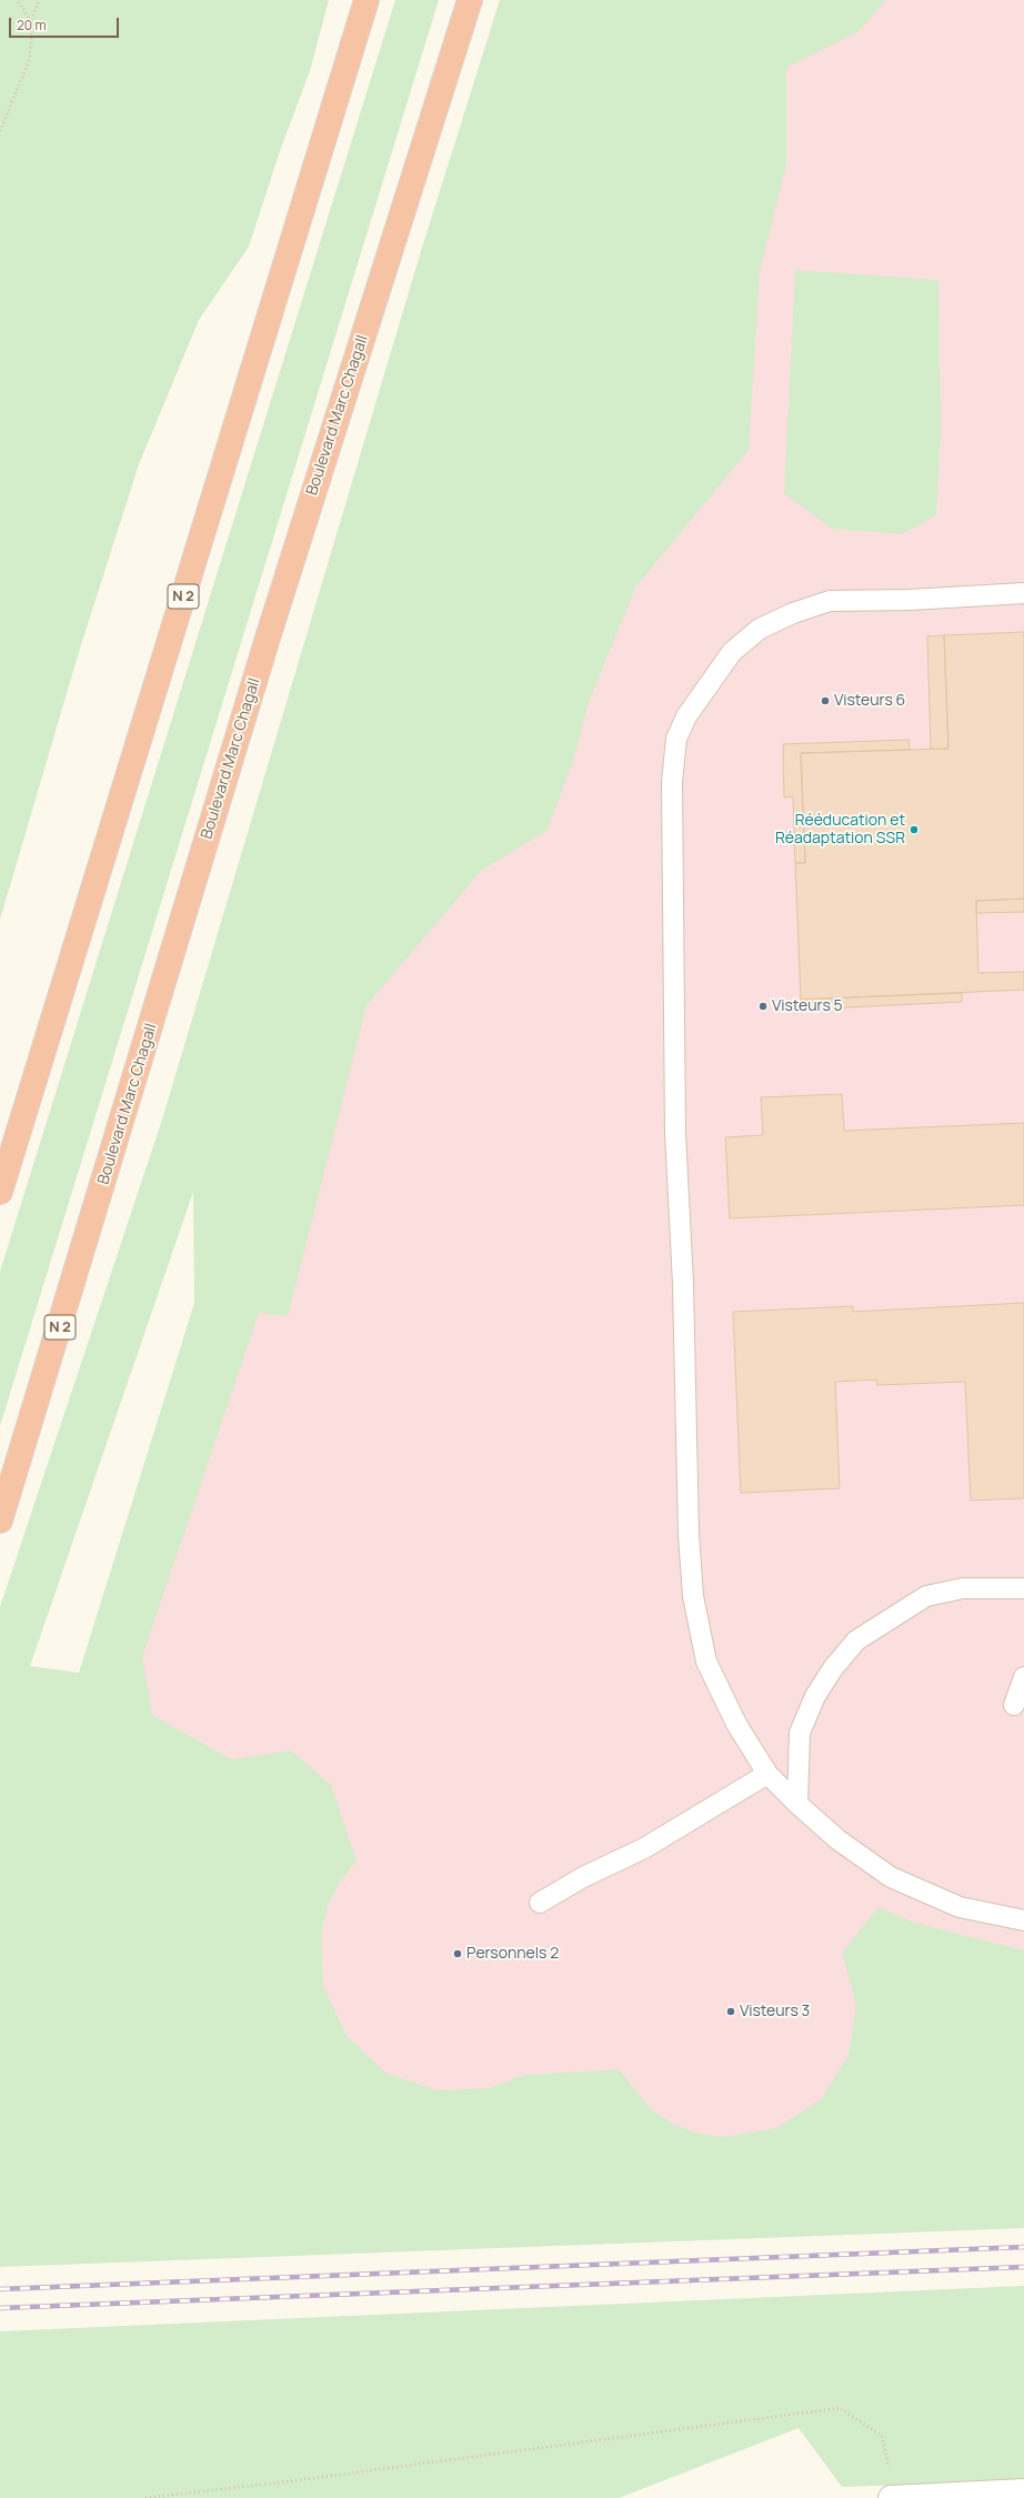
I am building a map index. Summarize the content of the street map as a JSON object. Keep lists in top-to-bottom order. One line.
{"streets":{"highway":["Boulevard Marc Chagall","N 2"]},"places":["Visteurs 6","Rééducation et Réadaptation SSR","Visteurs 5","Personnels 2","Visteurs 3"],"scale_bar":"20 m"}
